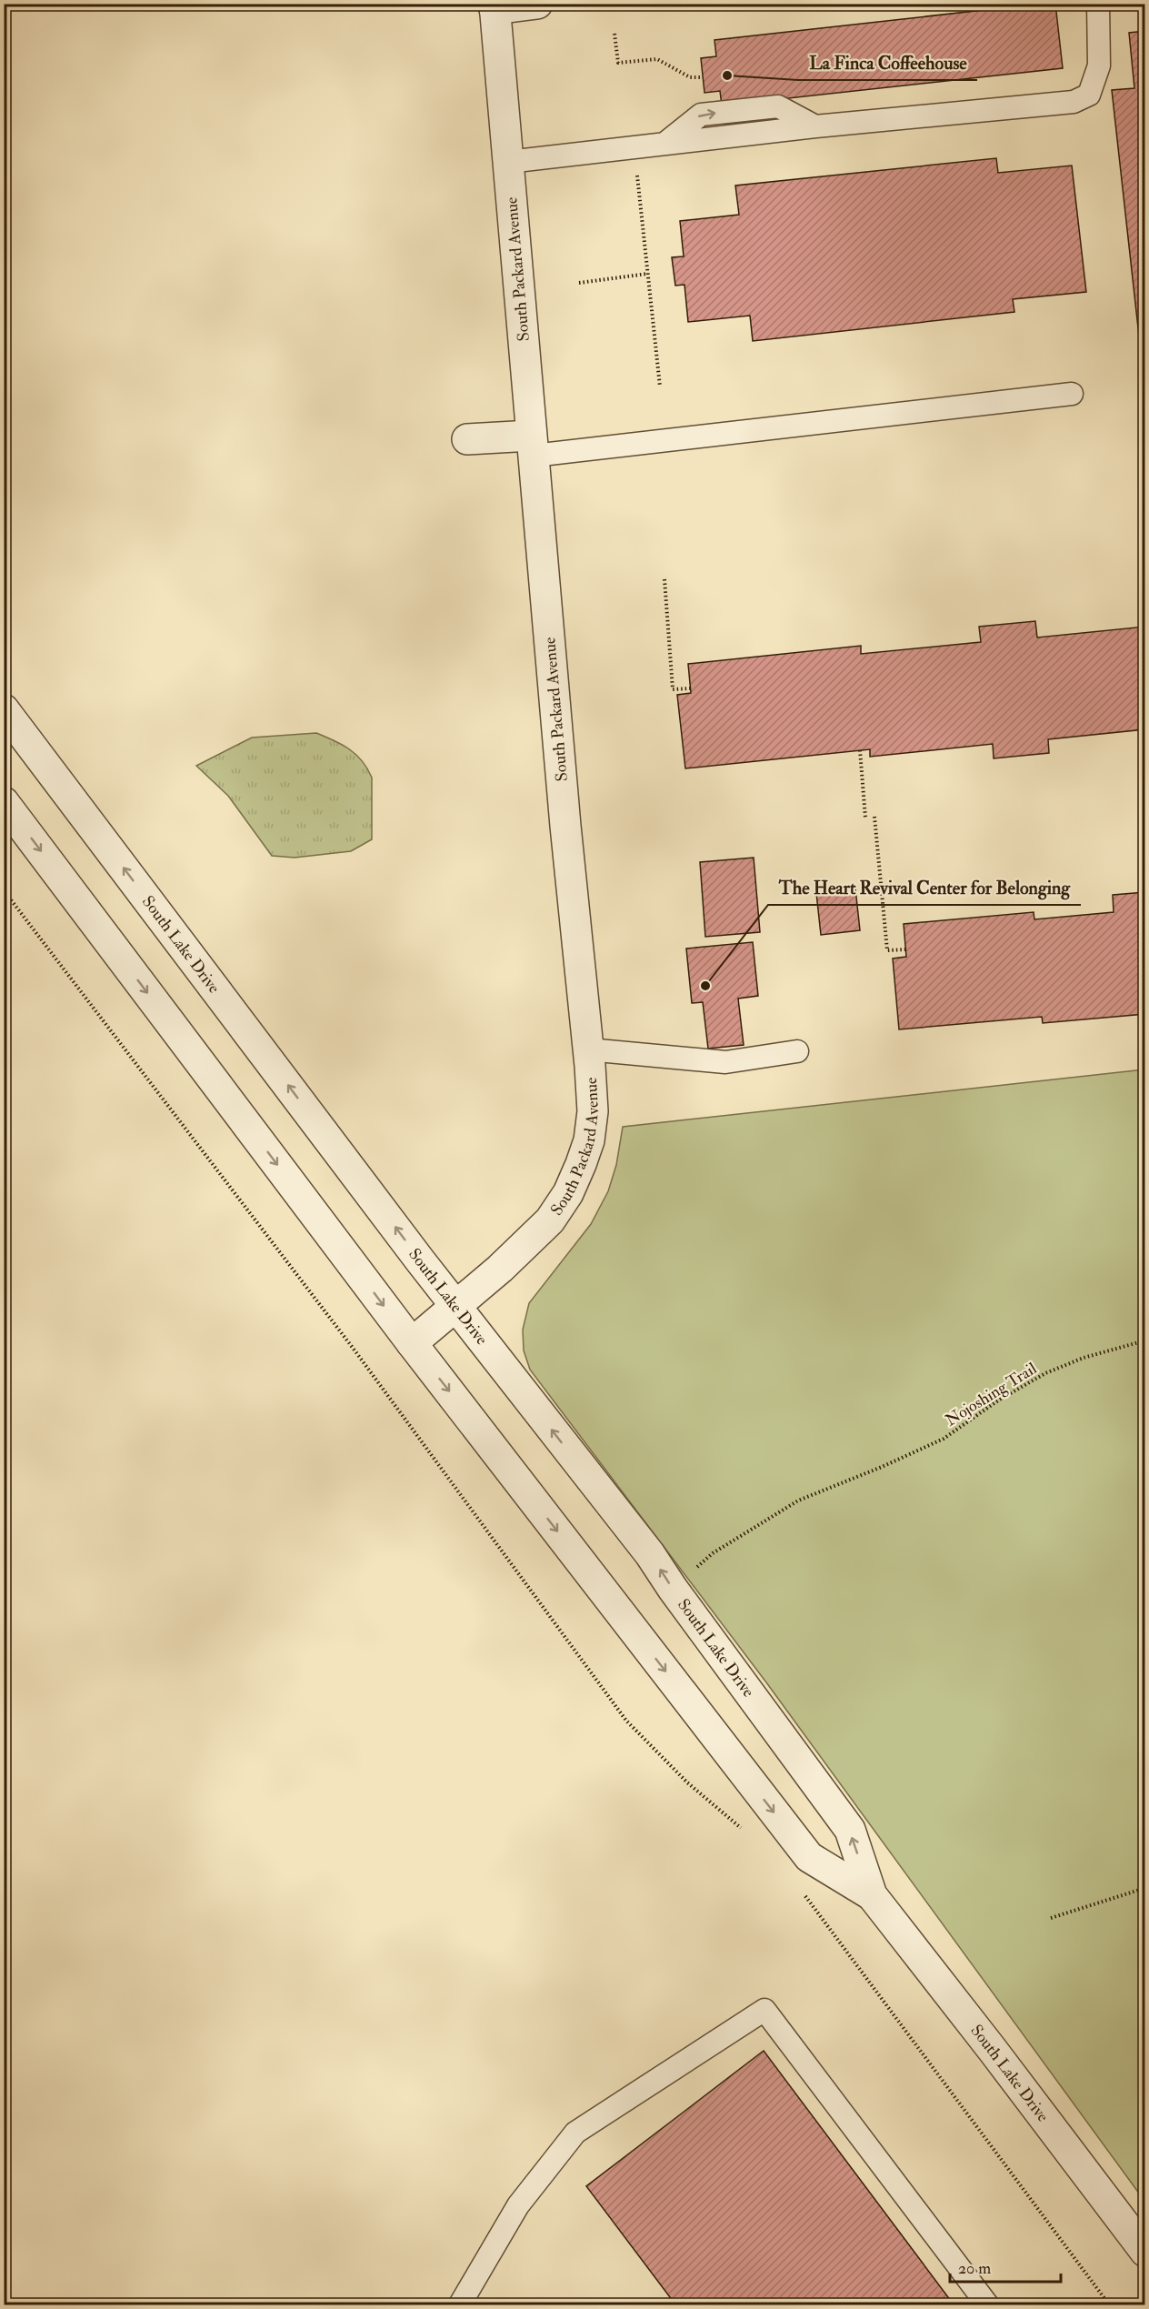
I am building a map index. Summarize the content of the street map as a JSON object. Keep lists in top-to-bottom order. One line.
{"streets":{"street":["South Packard Avenue","South Lake Drive"],"path":["Nojoshing Trail"]},"crossings":[["South Packard Avenue","South Lake Drive"],["South Lake Drive","Nojoshing Trail"]],"places":["La Finca Coffeehouse","The Heart Revival Center for Belonging"],"scale_bar":"20 m"}
